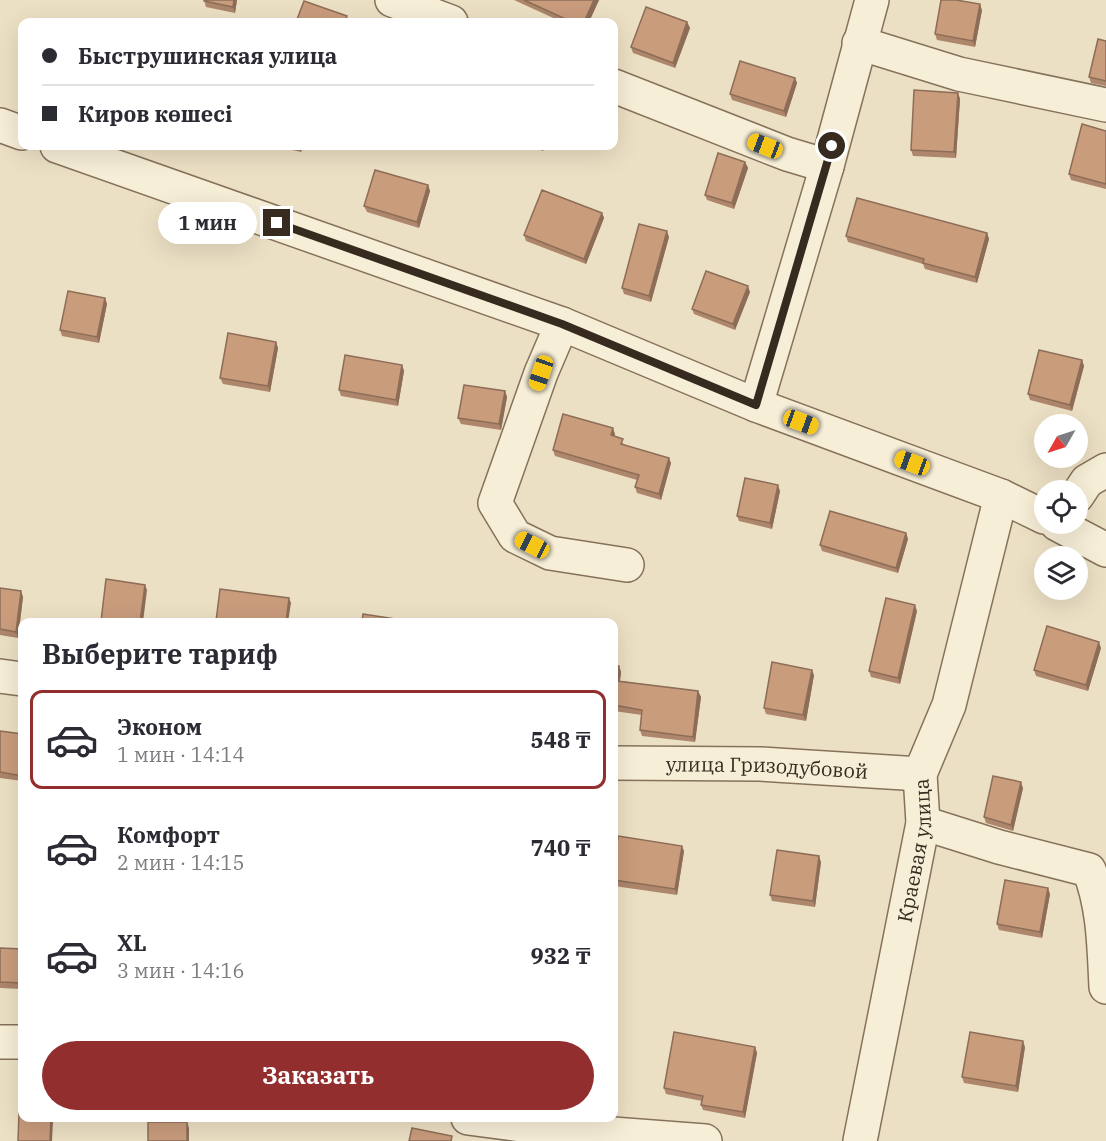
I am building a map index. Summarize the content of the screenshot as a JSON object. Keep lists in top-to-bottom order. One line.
{"streets":{"street":["улица Гризодубовой","Краевая улица"]},"crossings":[["улица Гризодубовой","Краевая улица"]],"north":"bottom left","page":{"banner":["Быструшинская улица","Киров көшесі"],"bubble":"1 мин","heading":"Выберите тариф","list":[{"name":"Эконом","note":"1 мин · 14:14","value":"548 ₸"},{"name":"Комфорт","note":"2 мин · 14:15","value":"740 ₸"},{"name":"XL","note":"3 мин · 14:16","value":"932 ₸"}],"buttons":"Заказать"}}
